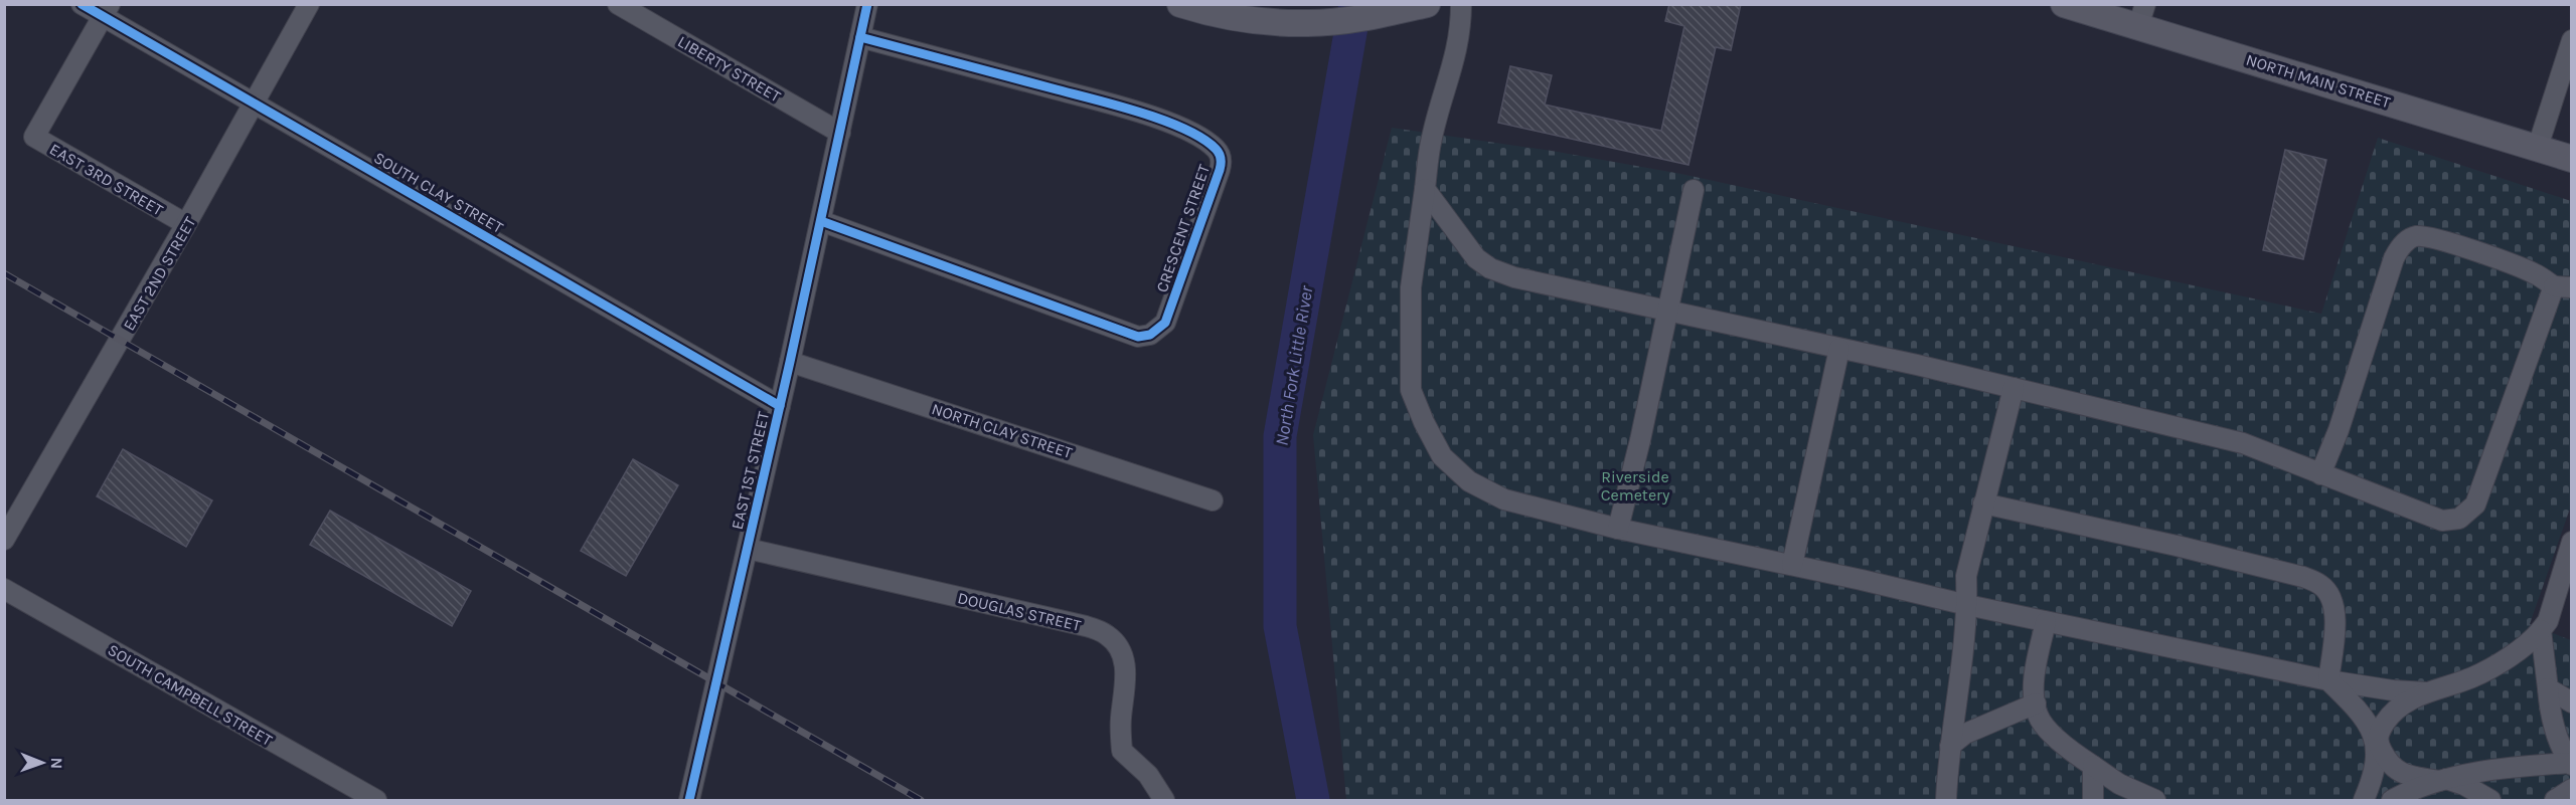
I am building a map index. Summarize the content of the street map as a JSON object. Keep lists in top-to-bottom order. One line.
{"streets":{"main road":["NORTH MAIN STREET"],"street":["LIBERTY STREET","EAST 3RD STREET","SOUTH CLAY STREET","CRESCENT STREET","EAST 2ND STREET","NORTH CLAY STREET","EAST 1ST STREET","DOUGLAS STREET","SOUTH CAMPBELL STREET"]},"crossings":[["LIBERTY STREET","EAST 1ST STREET"],["EAST 3RD STREET","SOUTH CLAY STREET"],["EAST 3RD STREET","EAST 2ND STREET"],["SOUTH CLAY STREET","EAST 2ND STREET"],["SOUTH CLAY STREET","EAST 1ST STREET"],["CRESCENT STREET","EAST 1ST STREET"],["NORTH CLAY STREET","EAST 1ST STREET"],["EAST 1ST STREET","DOUGLAS STREET"]],"water":["North Fork Little River"],"parks":["Riverside Cemetery"],"north":"right"}
